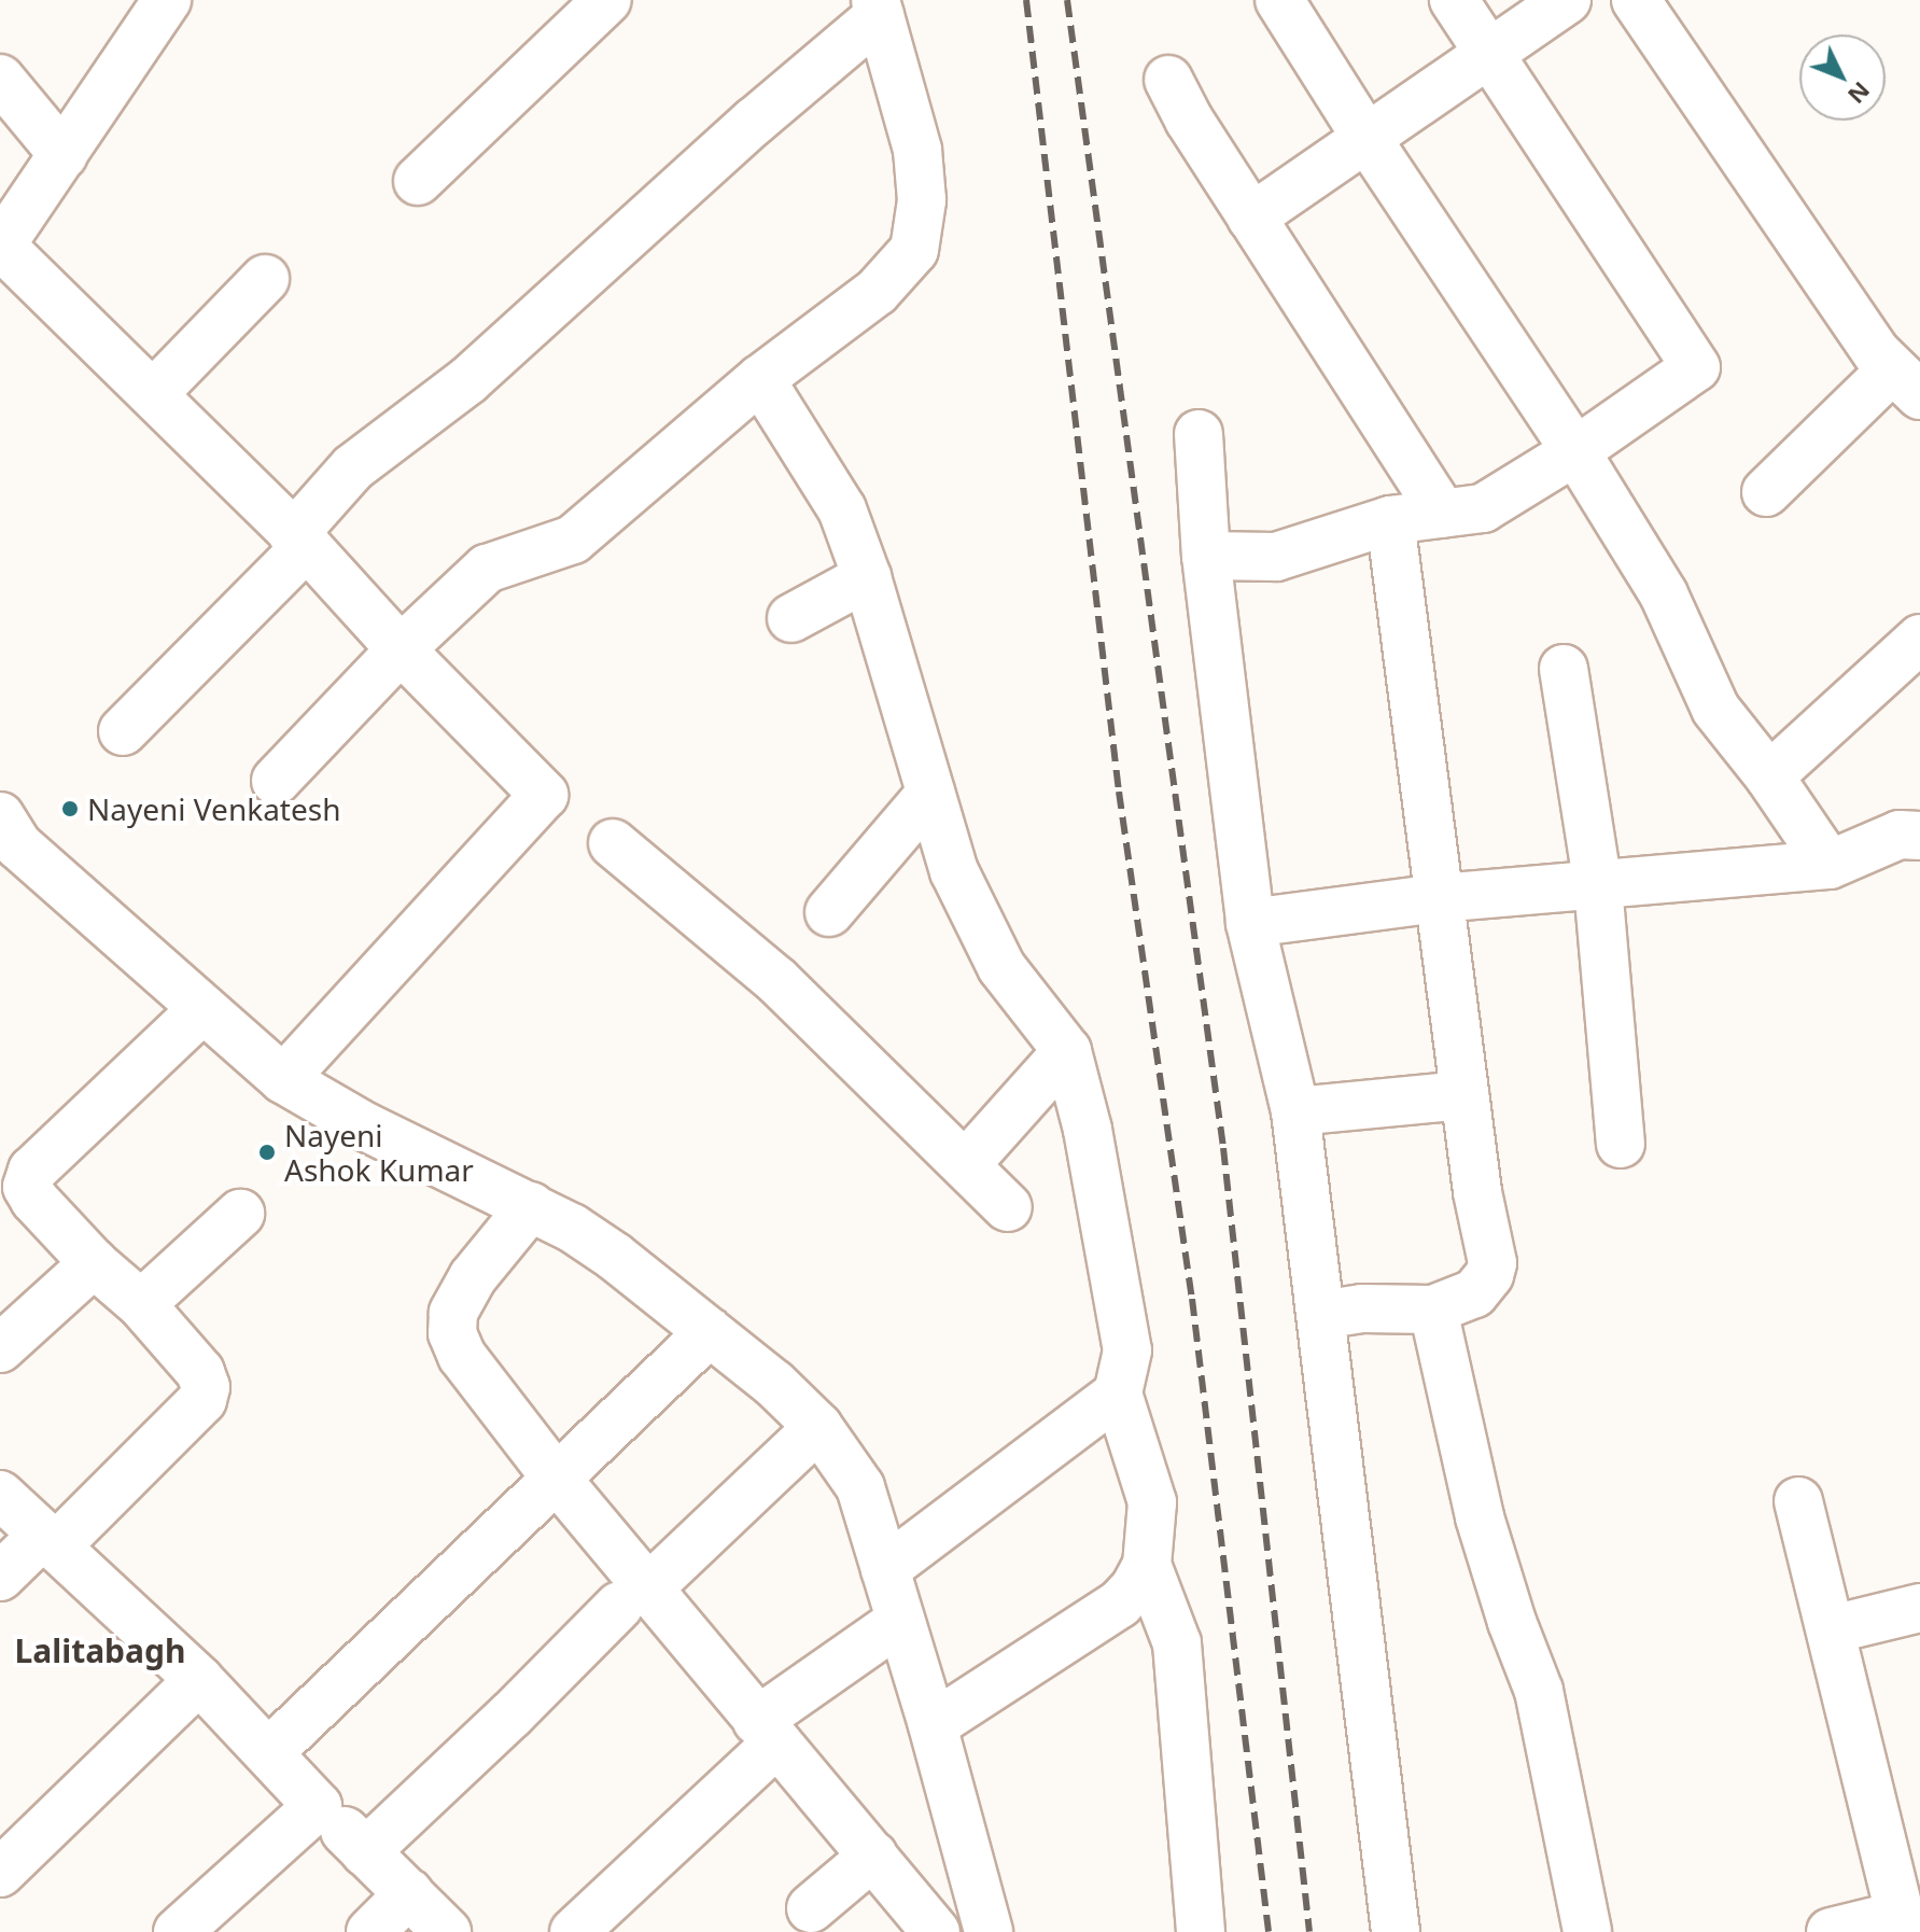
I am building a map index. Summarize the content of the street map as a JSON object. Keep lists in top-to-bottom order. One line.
{"districts":["Lalitabagh"],"places":["Nayeni Venkatesh","Nayeni Ashok Kumar"],"north":"bottom right"}
